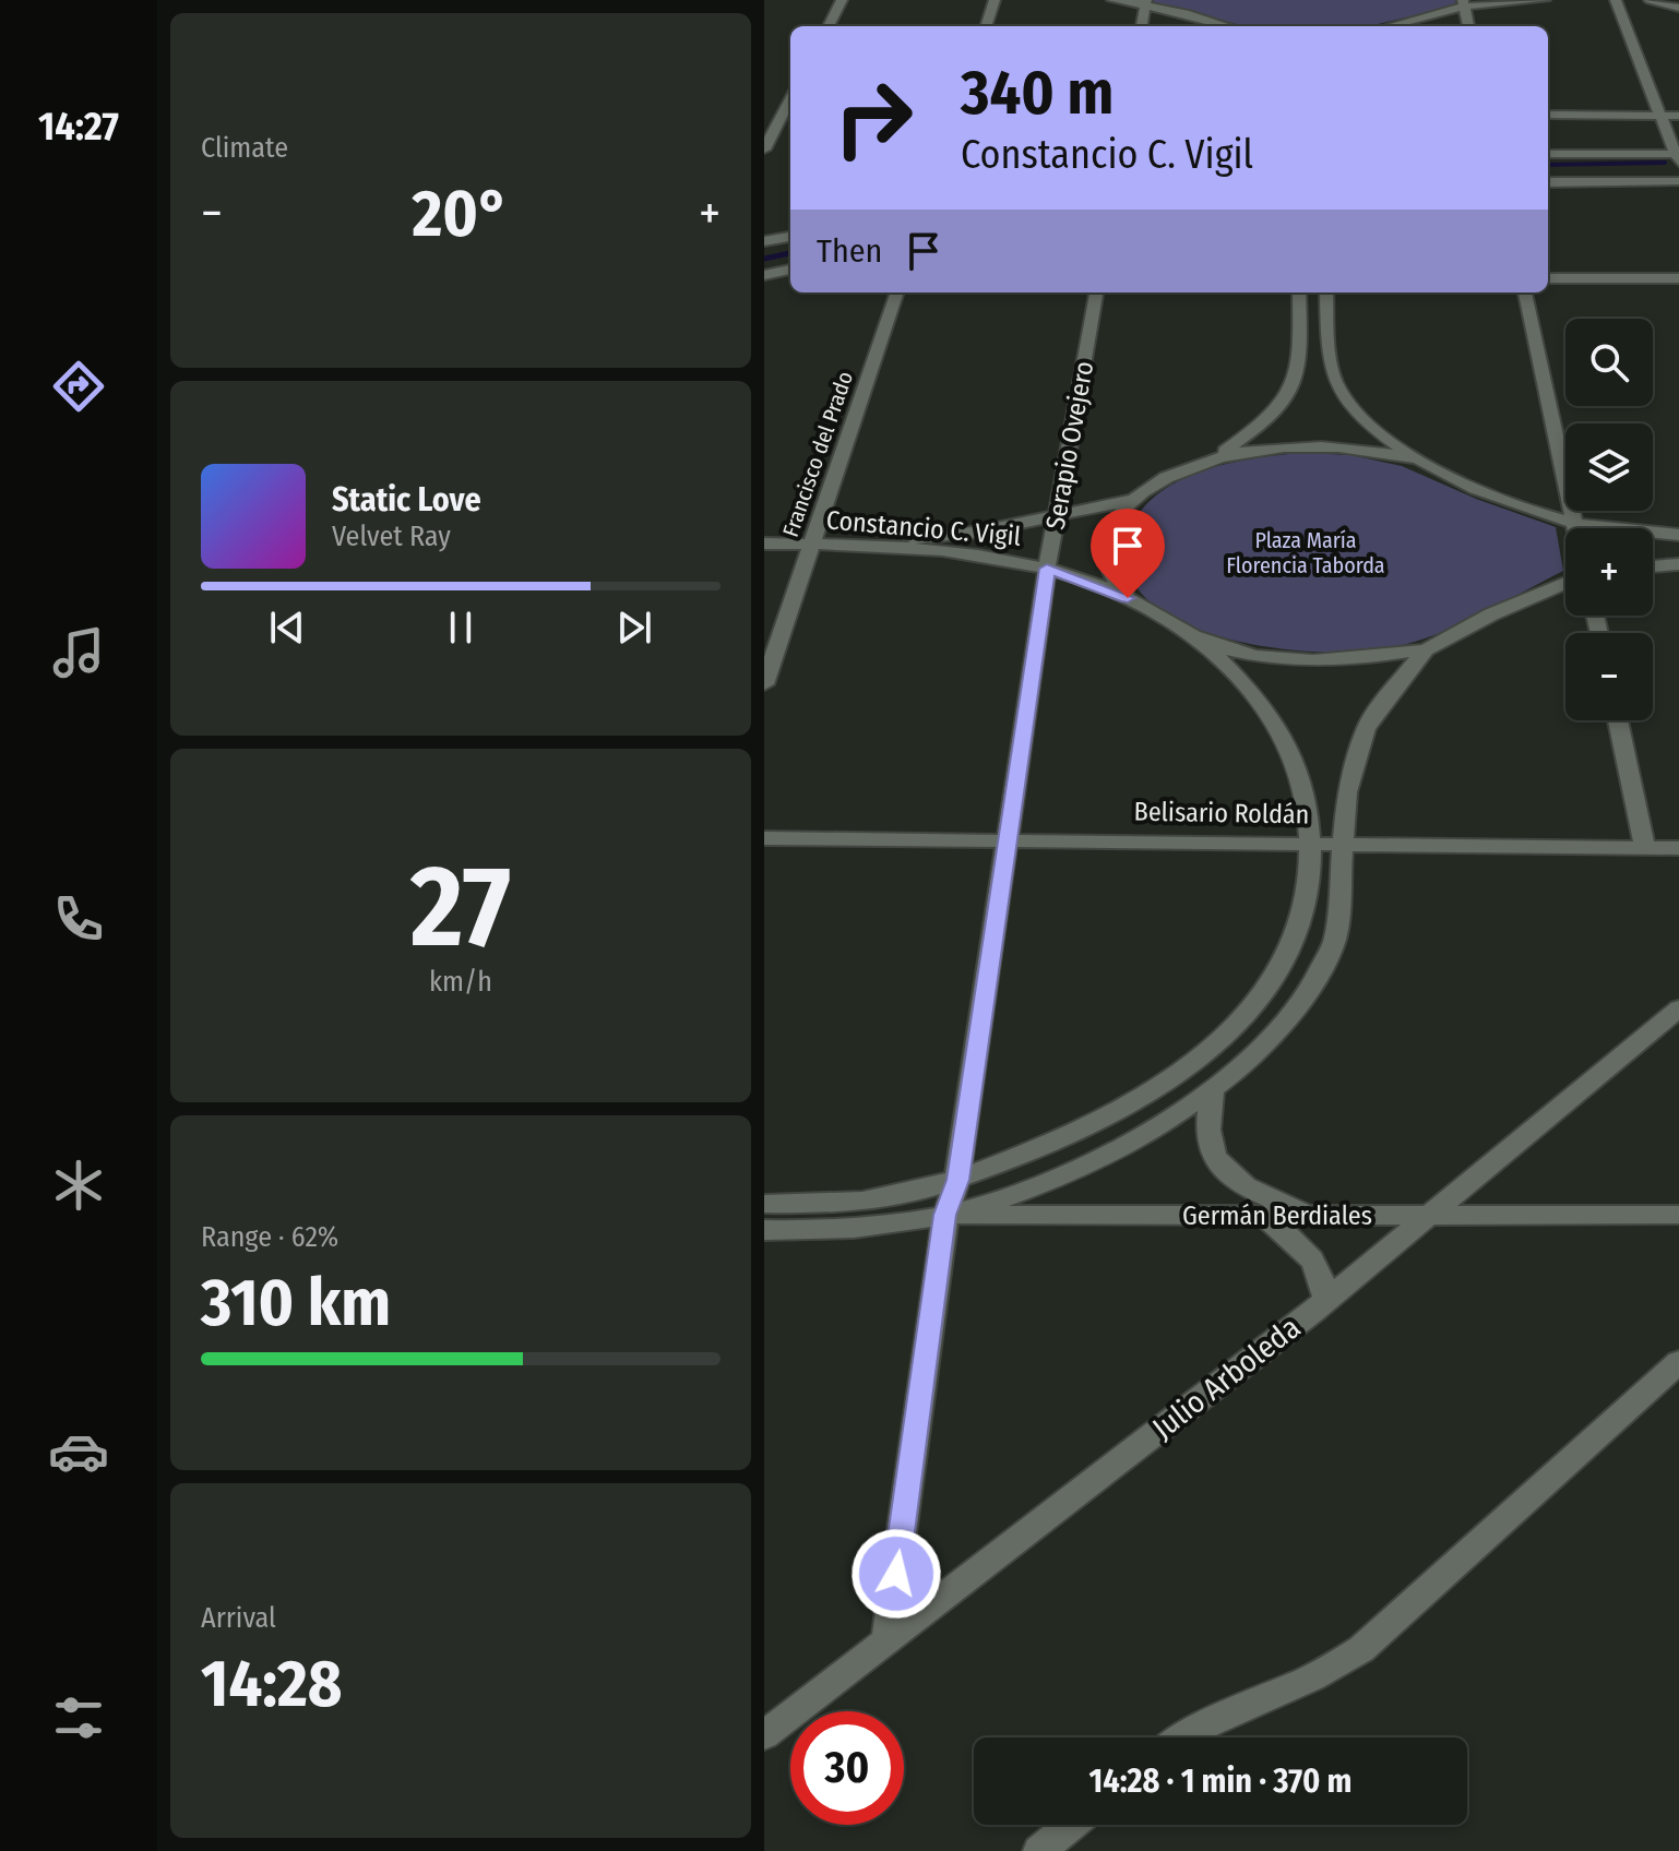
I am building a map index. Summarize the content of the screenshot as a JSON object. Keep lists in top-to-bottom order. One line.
{"streets":{"street":["Serapio Ovejero","Francisco del Prado","Constancio C. Vigil","Belisario Roldán","Germán Berdiales","Julio Arboleda"]},"crossings":[["Serapio Ovejero","Constancio C. Vigil"],["Serapio Ovejero","Belisario Roldán"],["Serapio Ovejero","Germán Berdiales"],["Serapio Ovejero","Julio Arboleda"],["Francisco del Prado","Constancio C. Vigil"],["Germán Berdiales","Julio Arboleda"]],"parks":["Plaza María Florencia Taborda"],"page":{"tabs":"14:27","tile":["Climate",["27","km/h"],["Range · 62%","310 km"],["Arrival","14:28"]],"turn":["340 m","Constancio C. Vigil"],"heat":["−","20°","+"],"then":"Then","map_buttons":["+","−"],"song":["Static Love","Velvet Ray"],"limit":"30","trip":"14:28 · 1 min · 370 m"}}
